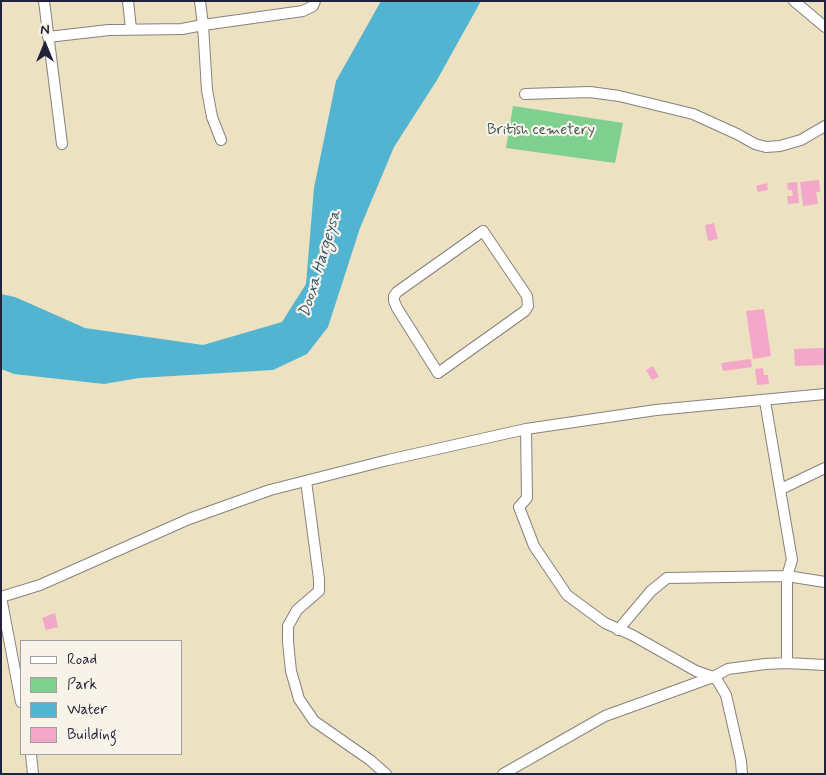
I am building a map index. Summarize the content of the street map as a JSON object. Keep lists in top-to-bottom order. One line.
{"water":["Dooxa Hargeysa"],"parks":["British cemetery"],"legend":["Road","Park","Water","Building"],"north":"top"}
